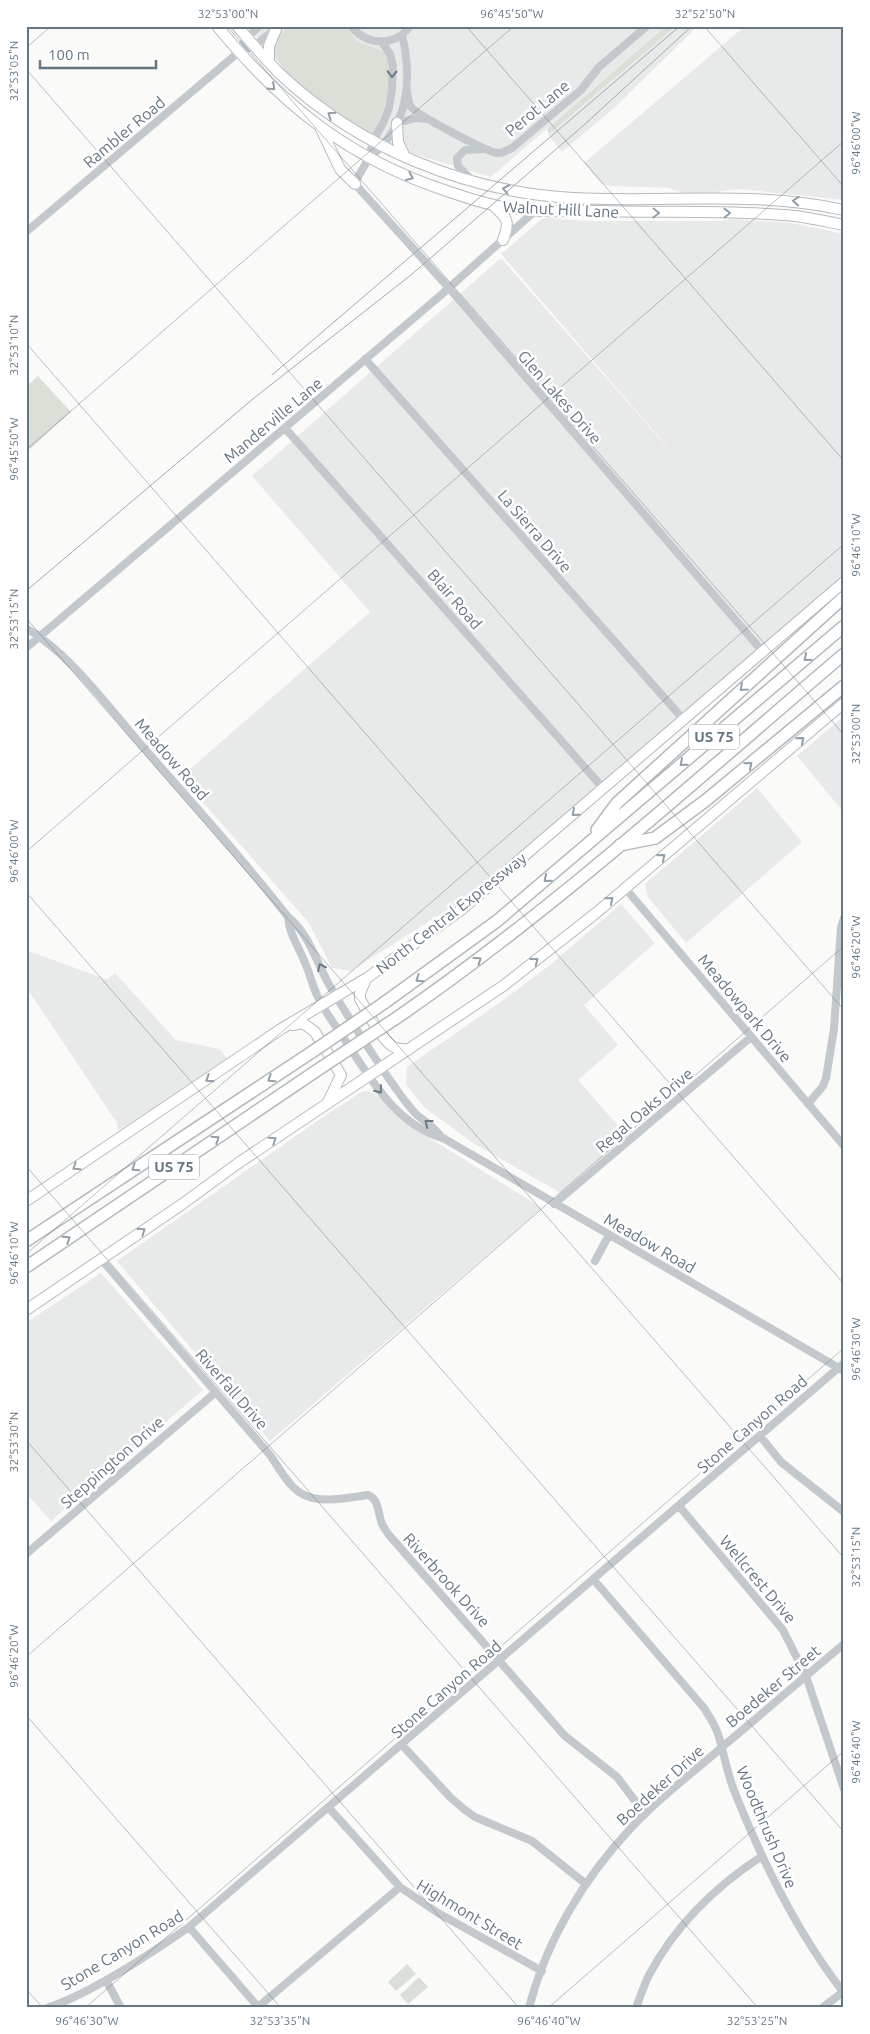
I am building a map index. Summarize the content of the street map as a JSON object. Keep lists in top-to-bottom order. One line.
{"streets":{"highway":["US 75","North Central Expressway"],"main road":["Walnut Hill Lane"],"street":["Perot Lane","Rambler Road","Glen Lakes Drive","Manderville Lane","La Sierra Drive","Blair Road","Meadow Road","Meadowpark Drive","Regal Oaks Drive","Riverfall Drive","Stone Canyon Road","Steppington Drive","Wellcrest Drive","Riverbrook Drive","Boedeker Street","Boedeker Drive","Woodthrush Drive","Highmont Street"]},"crossings":[["Rambler Road","Walnut Hill Lane"],["Walnut Hill Lane","Manderville Lane"],["Glen Lakes Drive","Manderville Lane"],["Glen Lakes Drive","North Central Expressway"],["Manderville Lane","La Sierra Drive"],["Manderville Lane","Blair Road"],["Manderville Lane","Meadow Road"],["La Sierra Drive","North Central Expressway"],["Blair Road","North Central Expressway"],["Meadow Road","North Central Expressway"],["Meadow Road","Regal Oaks Drive"],["Meadow Road","Stone Canyon Road"],["Meadowpark Drive","Regal Oaks Drive"],["Riverfall Drive","Steppington Drive"],["Riverfall Drive","Riverbrook Drive"],["Stone Canyon Road","Wellcrest Drive"],["Stone Canyon Road","Riverbrook Drive"],["Stone Canyon Road","Woodthrush Drive"],["Stone Canyon Road","Highmont Street"],["Wellcrest Drive","Boedeker Street"],["Riverbrook Drive","Boedeker Drive"],["Boedeker Street","Boedeker Drive"],["Boedeker Street","Woodthrush Drive"],["Boedeker Drive","Woodthrush Drive"],["Boedeker Drive","Highmont Street"]],"scale_bar":"100 m","coordinates":["32°53'00\"N","96°45'50\"W","32°52'50\"N","32°53'05\"N","96°46'00\"W","32°53'10\"N","96°46'10\"W","32°53'15\"N","96°46'20\"W","96°46'30\"W","32°53'30\"N","96°46'40\"W","32°53'35\"N","32°53'25\"N"]}
